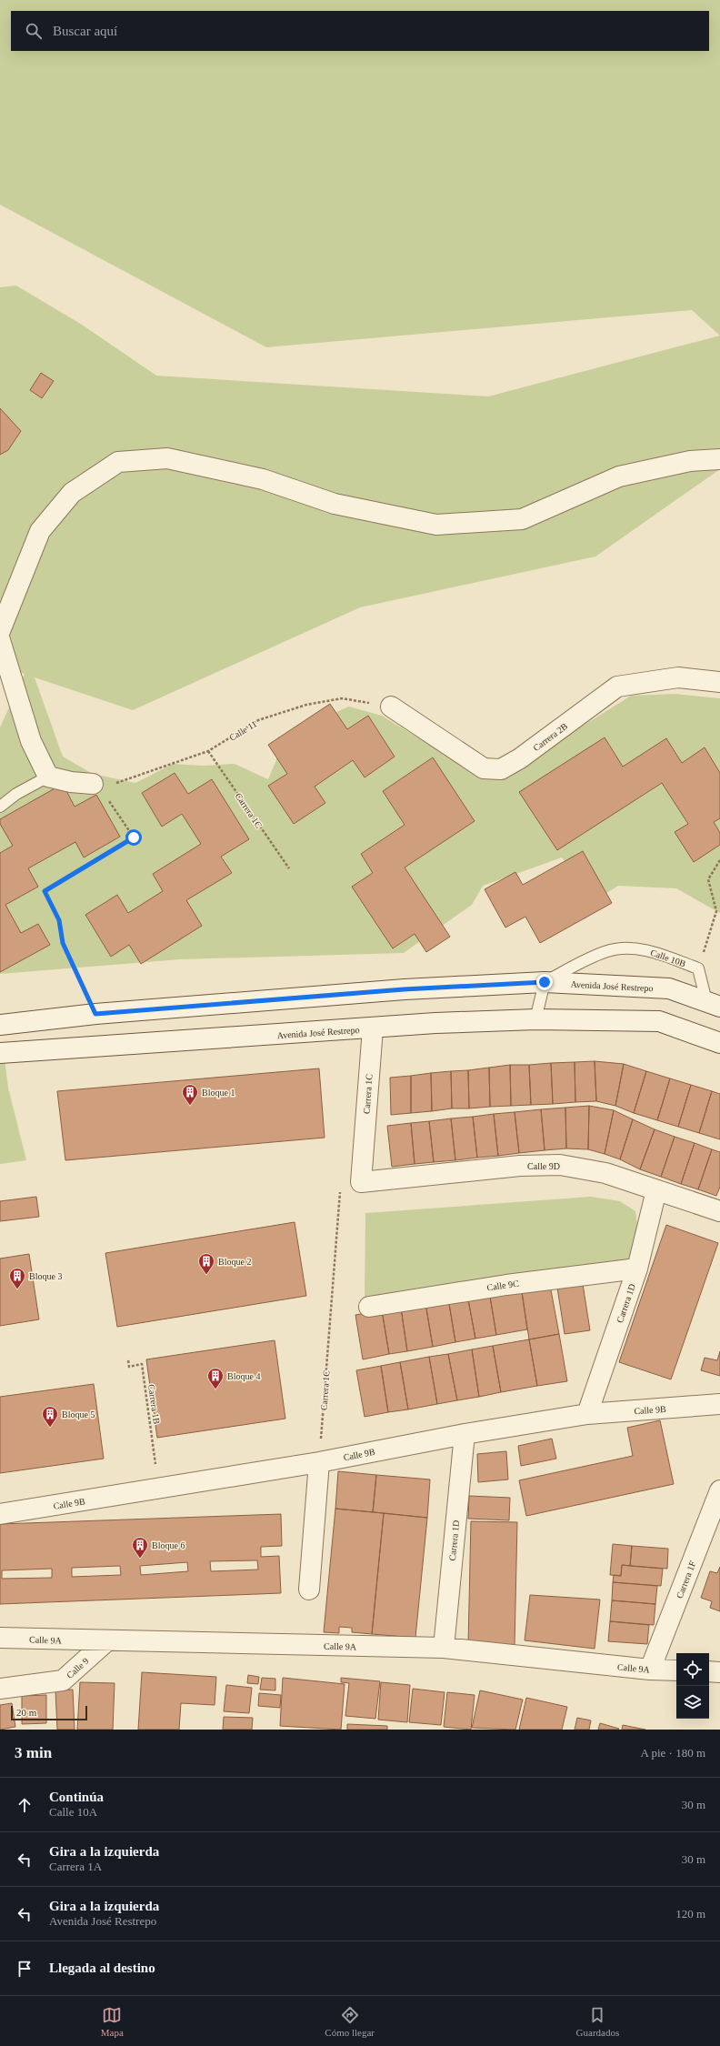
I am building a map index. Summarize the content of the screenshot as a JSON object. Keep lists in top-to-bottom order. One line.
{"streets":{"street":["Carrera 2B","Carrera 1C","Avenida José Restrepo","Calle 9D","Calle 9C","Carrera 1D","Calle 9B","Carrera 1F","Calle 9A","Calle 9"],"lane":["Calle 10B"],"path":["Calle 11","Carrera 1B"]},"crossings":[["Calle 11","Carrera 2B"],["Calle 11","Carrera 1C"],["Carrera 1C","Avenida José Restrepo"],["Carrera 1C","Calle 9D"],["Carrera 1C","Calle 9B"],["Calle 10B","Avenida José Restrepo"],["Calle 9D","Carrera 1D"],["Calle 9C","Carrera 1D"],["Carrera 1D","Calle 9B"],["Carrera 1D","Calle 9A"],["Carrera 1F","Calle 9A"],["Calle 9A","Calle 9"]],"places":{"building":["Bloque 1","Bloque 2","Bloque 3","Bloque 4","Bloque 5","Bloque 6"]},"scale_bar":"20 m","page":{"search":"Buscar aquí","scale":"20 m","heading":["3 min","A pie · 180 m"],"list":[["Continúa","Calle 10A","30 m"],["Gira a la izquierda","Carrera 1A","30 m"],["Gira a la izquierda","Avenida José Restrepo","120 m"],"Llegada al destino"],"nav":["Mapa","Cómo llegar","Guardados"]}}
